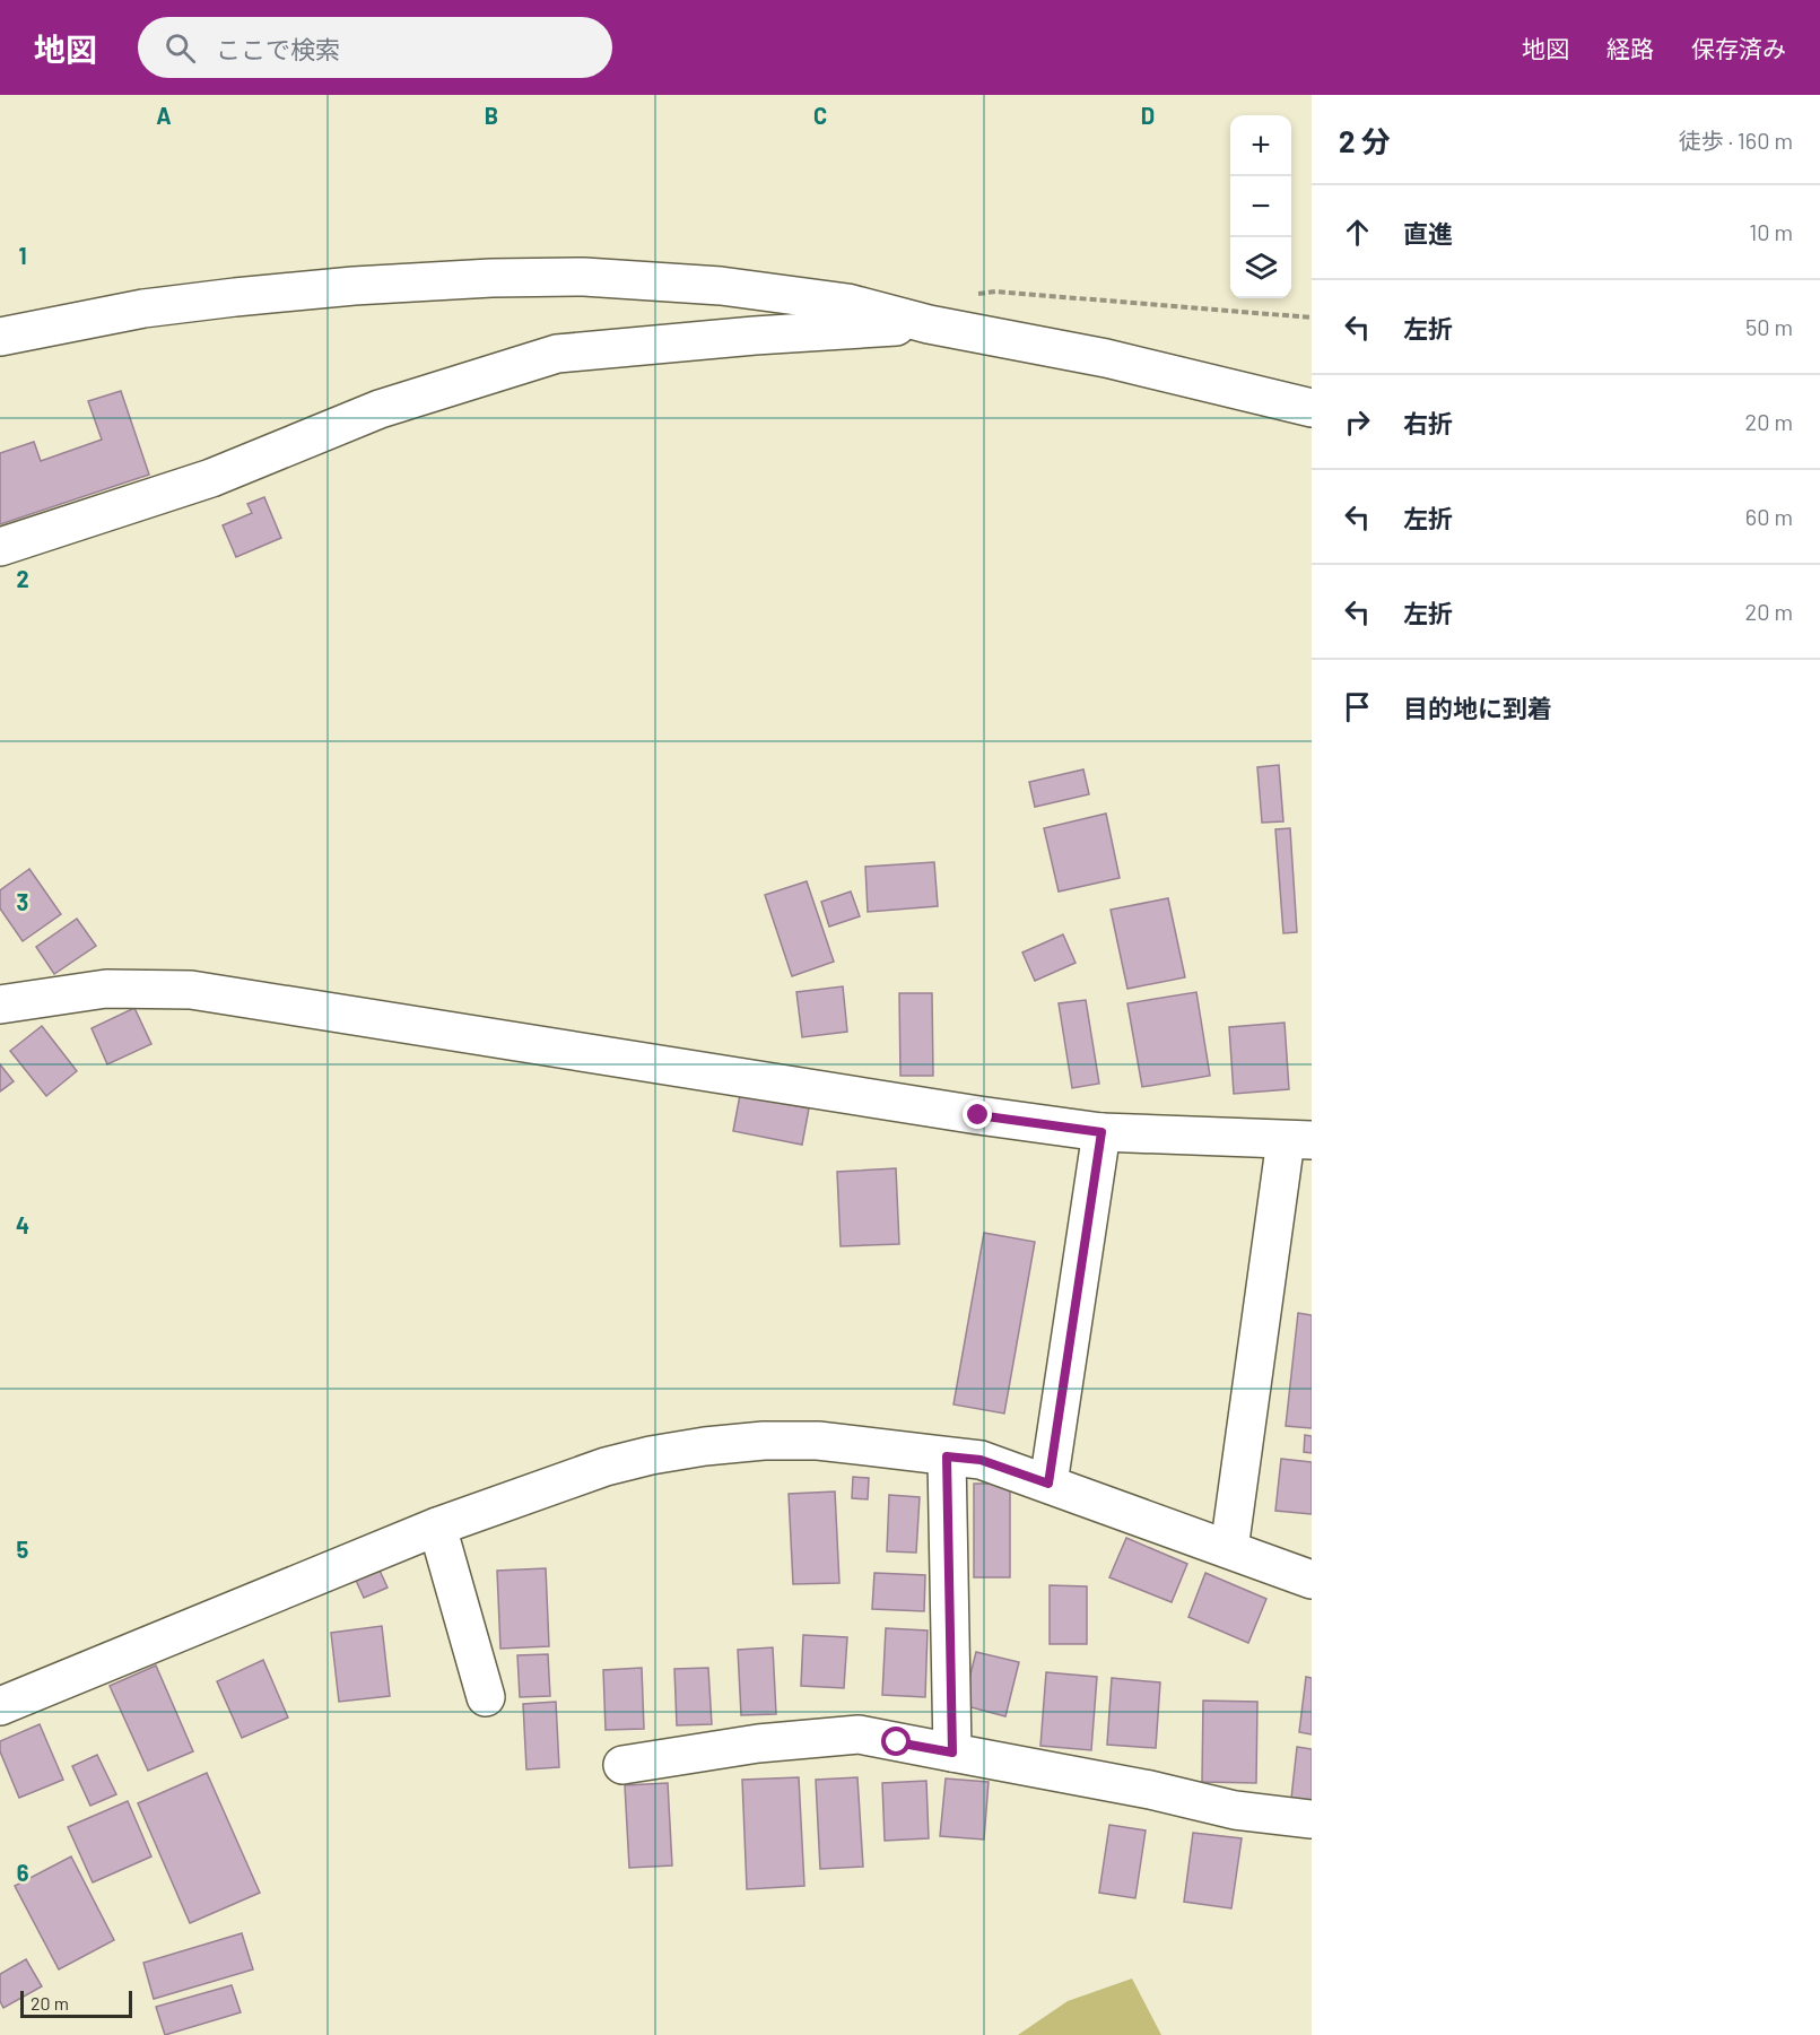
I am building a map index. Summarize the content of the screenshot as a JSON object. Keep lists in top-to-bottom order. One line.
{"scale_bar":"20 m","page":{"header":"地図","search":"ここで検索","nav":["地図","経路","保存済み"],"heading":["2 分","徒歩 · 160 m"],"map_buttons":["+","−"],"list":[["直進","10 m"],["左折","50 m"],["右折","20 m"],["左折","60 m"],["左折","20 m"],"目的地に到着"],"scale":"20 m"},"grid":{"columns":["A","B","C","D"],"rows":["1","2","3","4","5","6"]}}
